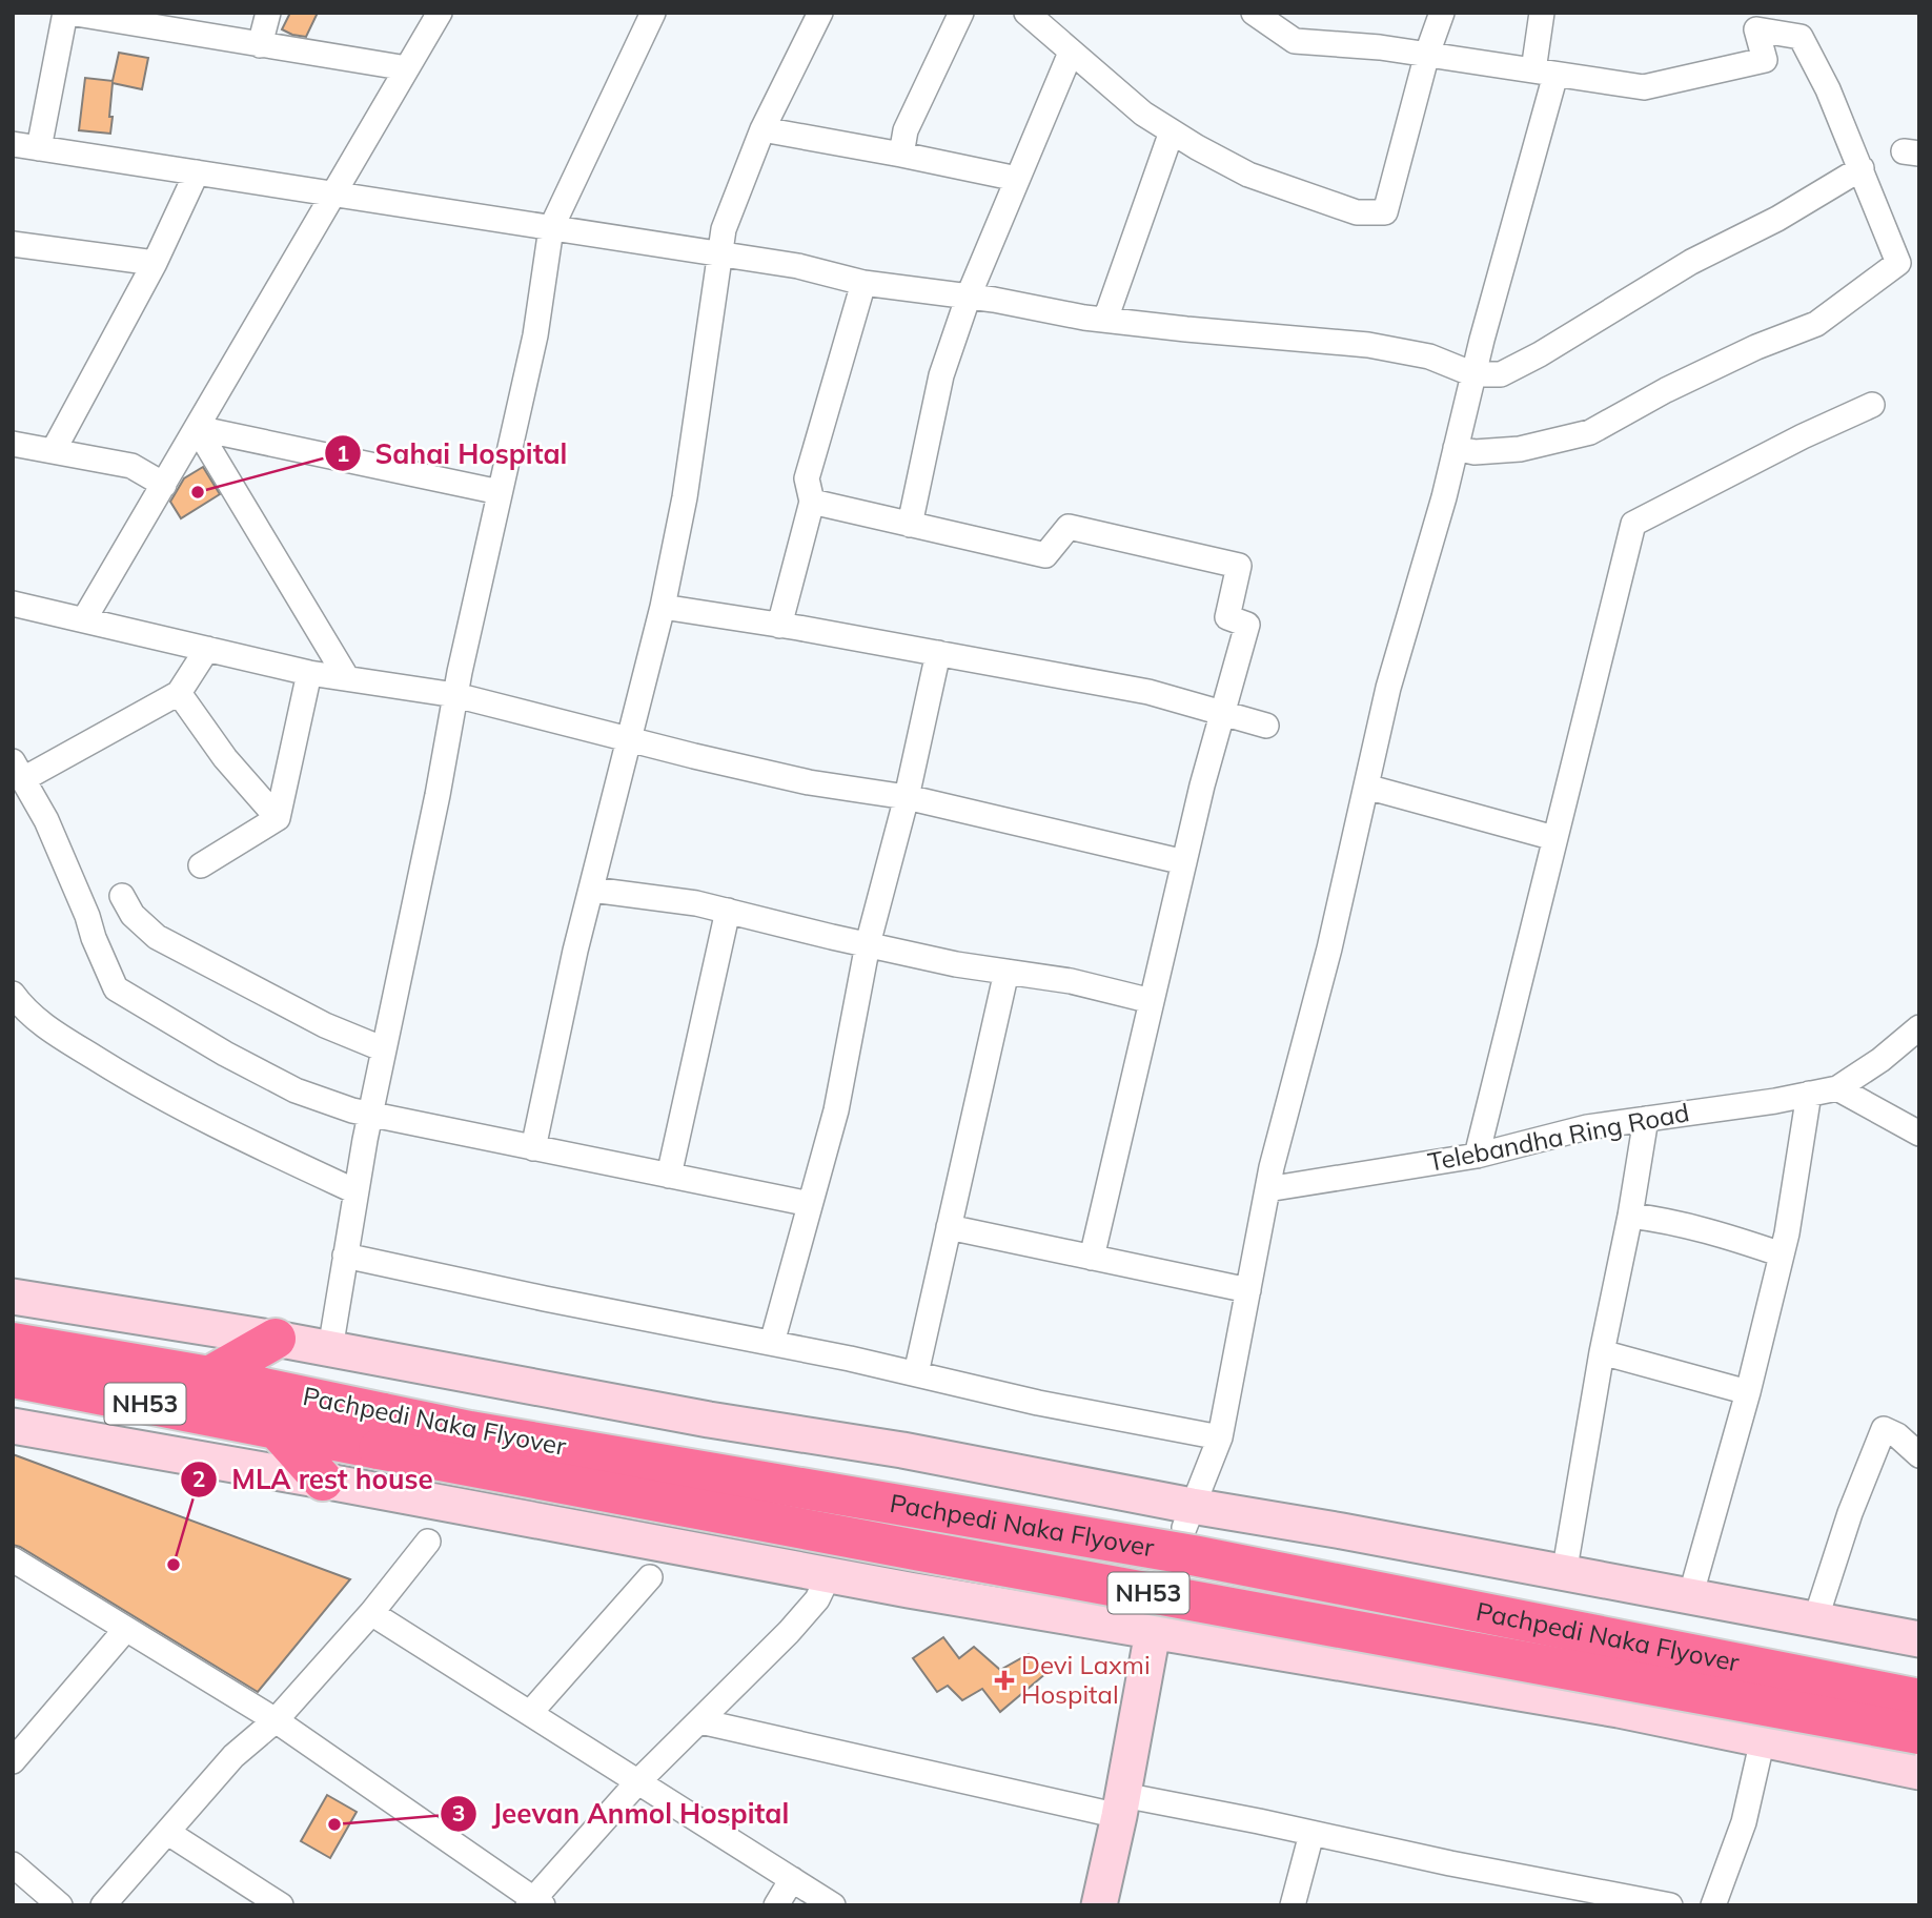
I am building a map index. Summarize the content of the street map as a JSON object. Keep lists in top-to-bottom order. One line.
{"streets":{"highway":["NH53","Pachpedi Naka Flyover"],"street":["Telebandha Ring Road"]},"crossings":[["NH53","Pachpedi Naka Flyover"]],"places":{"other":["Sahai Hospital","MLA rest house","Jeevan Anmol Hospital"],"health":["Devi Laxmi Hospital"]}}
